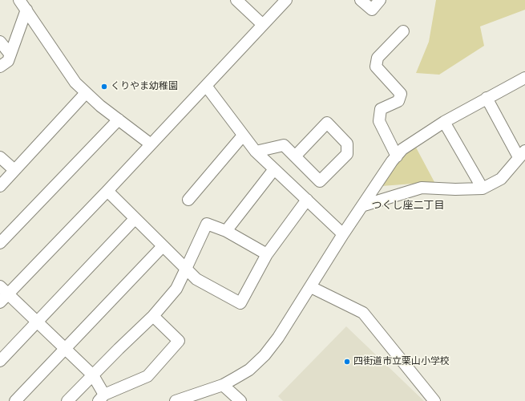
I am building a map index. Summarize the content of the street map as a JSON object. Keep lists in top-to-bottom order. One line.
{"districts":["つくし座二丁目"],"places":["くりやま幼稚園","四街道市立栗山小学校"]}
